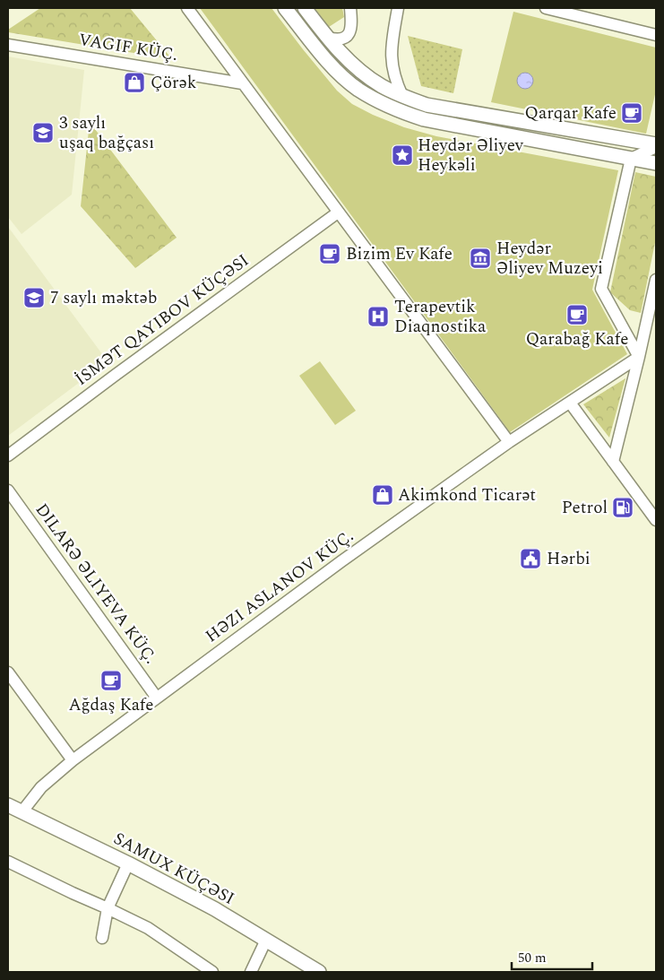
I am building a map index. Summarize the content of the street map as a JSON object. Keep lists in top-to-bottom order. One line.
{"streets":{"main road":["SAMUX KÜÇƏSI"],"street":["VAGIF KÜÇ.","DILARƏ ƏLIYEVA KÜÇ.","HƏZI ASLANOV KÜÇ."]},"crossings":[["DILARƏ ƏLIYEVA KÜÇ.","HƏZI ASLANOV KÜÇ."],["HƏZI ASLANOV KÜÇ.","SAMUX KÜÇƏSI"]],"places":{"shop":["Çörək","Akimkond Ticarət"],"cafe":["Qarqar Kafe","Bizim Ev Kafe","Qarabağ Kafe","Ağdaş Kafe"],"school or university":["3 saylı uşaq bağçası","7 saylı məktəb"],"place":["Heydər Əliyev Heykəli"],"museum":["Heydər Əliyev Muzeyi"],"hospital":["Terapevtik Diaqnostika"],"fuel station":["Petrol"],"public building":["Hərbi"]},"scale_bar":"50 m"}
